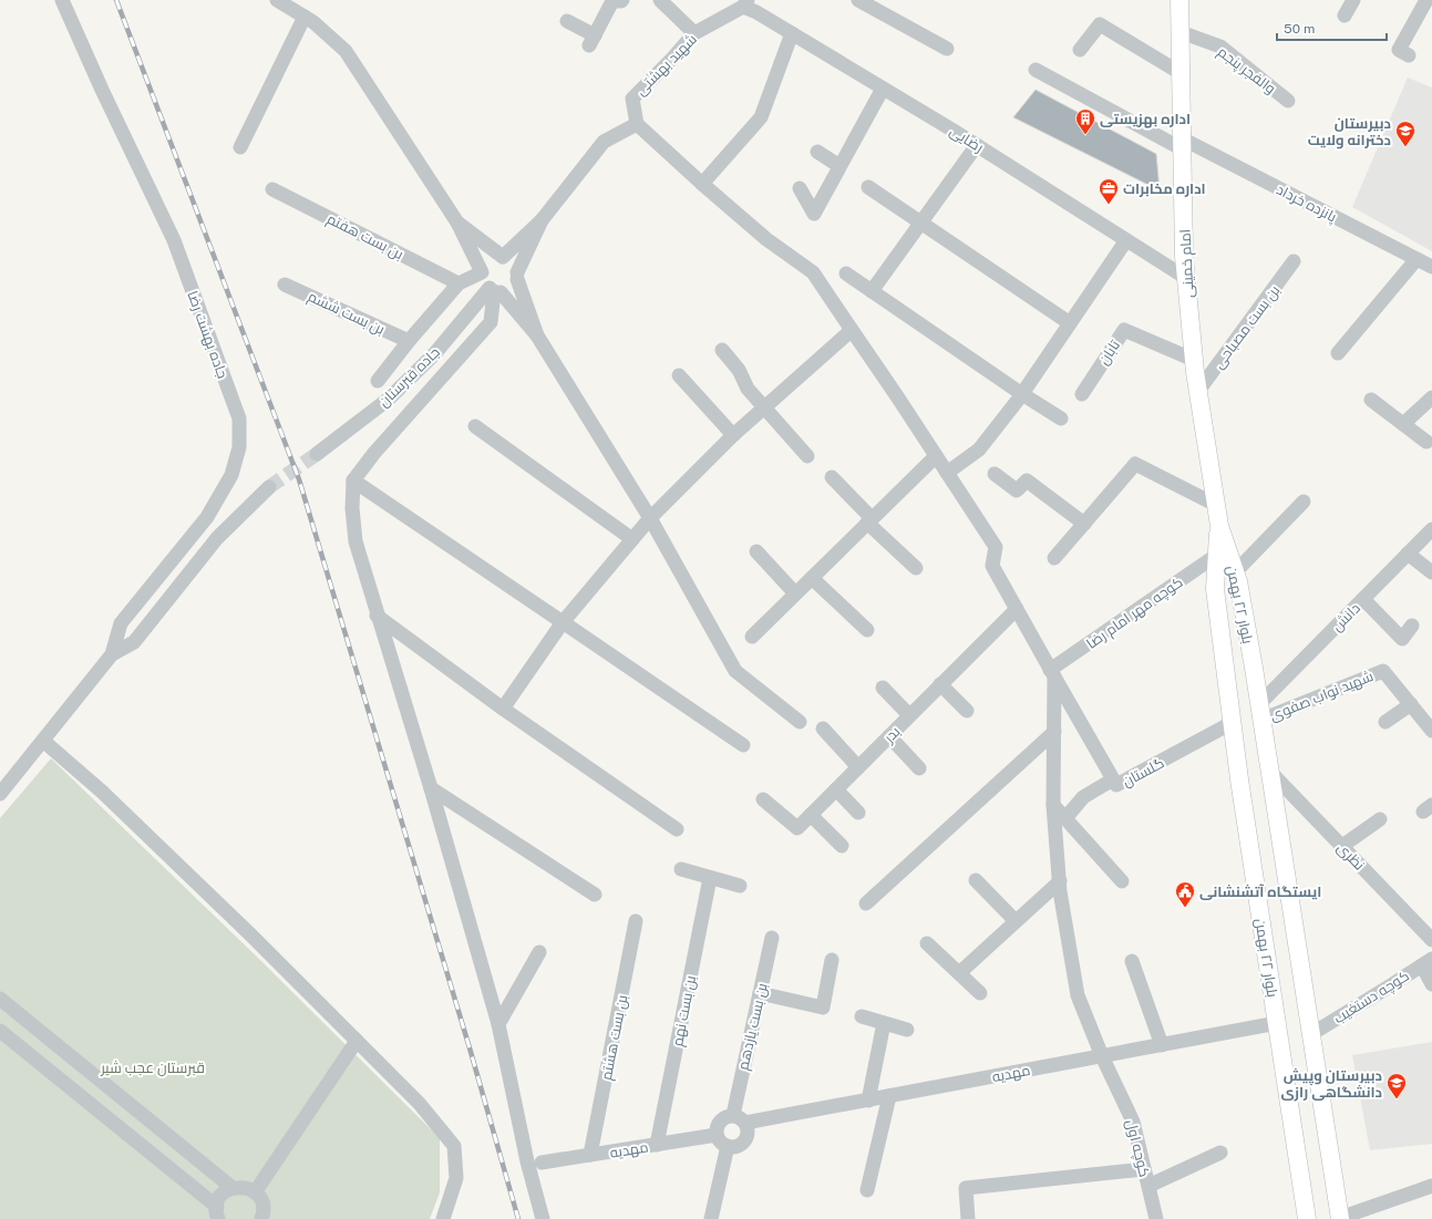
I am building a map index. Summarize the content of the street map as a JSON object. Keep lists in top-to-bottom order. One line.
{"streets":{"main road":["امام خمینی","بلوار ۲۲ بهمن"],"street":["شهید بهشتی","والفجر پنجم","رضایی","پانزده خرداد","بن بست هفتم","بن بست ششم","بن بست مصباحی","جاده بهشت رضا","تابان","جاده قبرستان","کوچه مهر امام رضا","دانش","شهید نواب صفوی","بدر","گلستان","نظری","کوچه دستغیب","بن بست نهم","بن بست یازدهم","بن بست هشتم","مهدیه","کوچه اول"]},"crossings":[["شهید بهشتی","رضایی"],["شهید بهشتی","گلستان"],["والفجر پنجم","امام خمینی"],["رضایی","امام خمینی"],["پانزده خرداد","امام خمینی"],["امام خمینی","بن بست مصباحی"],["امام خمینی","تابان"],["امام خمینی","بلوار ۲۲ بهمن"],["بلوار ۲۲ بهمن","کوچه مهر امام رضا"],["بلوار ۲۲ بهمن","دانش"],["بلوار ۲۲ بهمن","شهید نواب صفوی"],["بلوار ۲۲ بهمن","گلستان"],["بلوار ۲۲ بهمن","نظری"],["بلوار ۲۲ بهمن","کوچه دستغیب"],["بلوار ۲۲ بهمن","مهدیه"],["کوچه مهر امام رضا","گلستان"],["کوچه مهر امام رضا","کوچه اول"],["دانش","شهید نواب صفوی"],["بدر","گلستان"],["گلستان","کوچه اول"],["بن بست نهم","مهدیه"],["بن بست یازدهم","مهدیه"],["بن بست هشتم","مهدیه"],["مهدیه","کوچه اول"]],"parks":["قبرستان عجب شیر"],"places":{"building":["اداره بهزیستی"],"school or university":["دبیرستان دخترانه ولایت","دبیرستان وپیش دانشگاهی رازی"],"office":["اداره مخابرات"],"public building":["ایستگاه آتشنشانی"]},"scale_bar":"50 m"}
